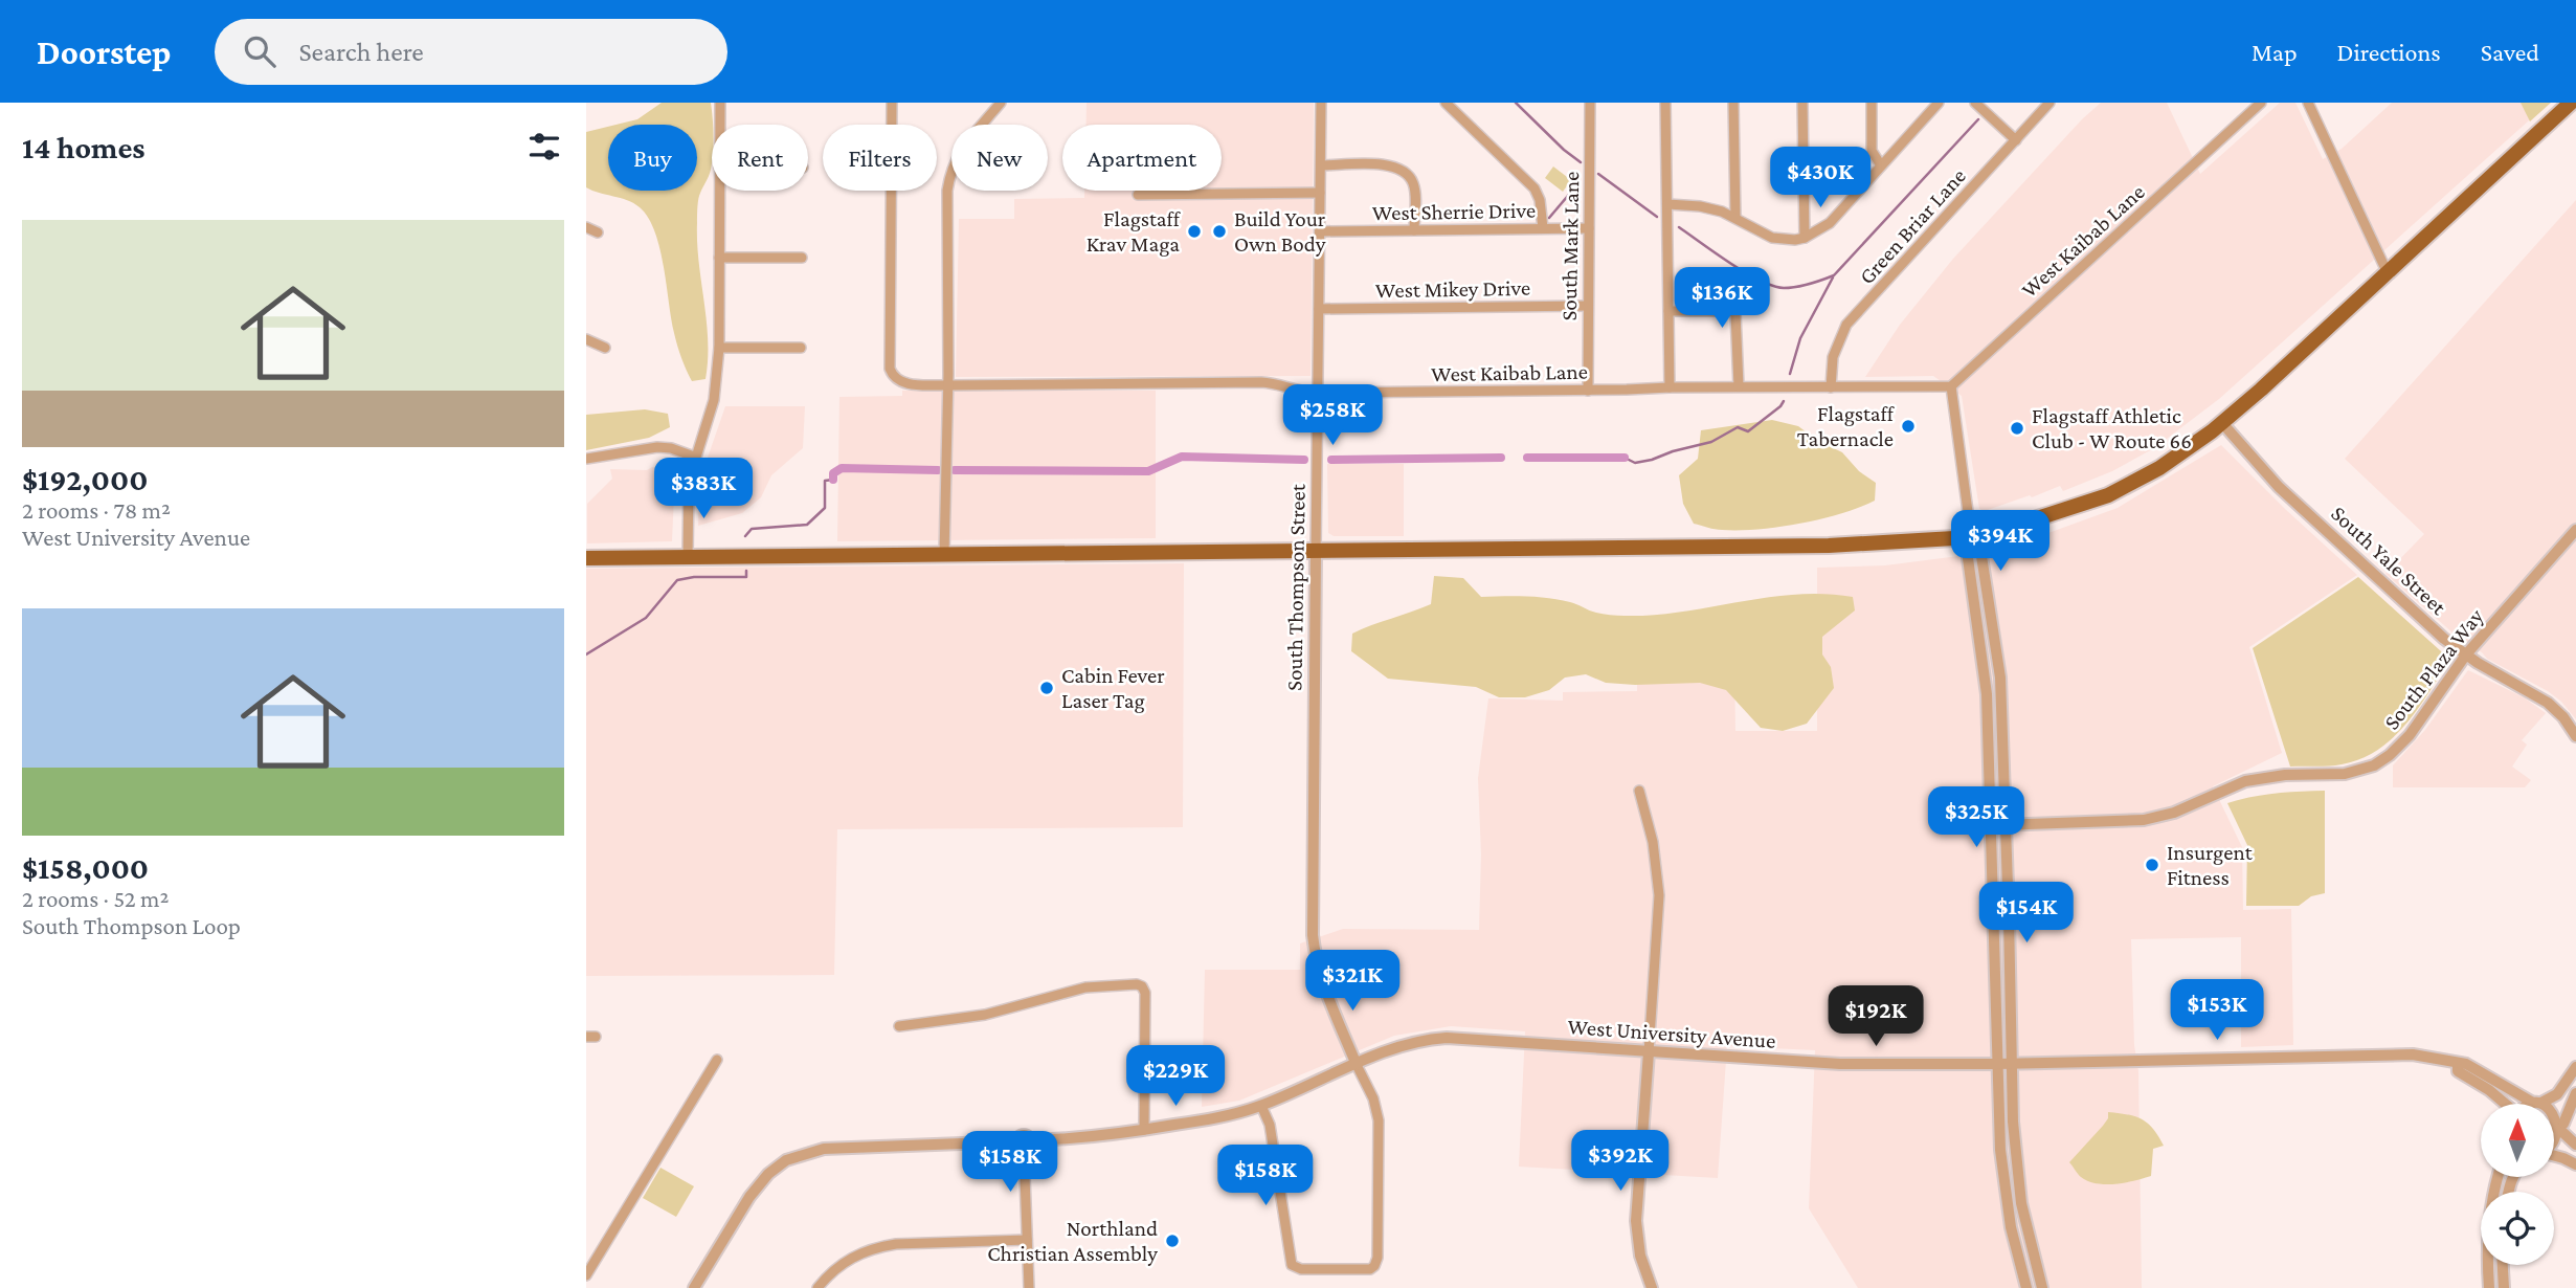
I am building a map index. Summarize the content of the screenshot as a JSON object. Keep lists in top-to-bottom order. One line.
{"streets":{"street":["West Sherrie Drive","Green Briar Lane","West Kaibab Lane","South Mark Lane","West Mikey Drive","South Yale Street","South Thompson Street","South Plaza Way","West University Avenue"]},"crossings":[["West Sherrie Drive","South Mark Lane"],["West Sherrie Drive","South Thompson Street"],["Green Briar Lane","West Kaibab Lane"],["West Kaibab Lane","South Mark Lane"],["West Kaibab Lane","South Thompson Street"],["South Mark Lane","West Mikey Drive"],["West Mikey Drive","South Thompson Street"],["South Yale Street","South Plaza Way"],["South Thompson Street","West University Avenue"]],"places":["Flagstaff Krav Maga","Build Your Own Body","Flagstaff Tabernacle","Flagstaff Athletic Club - W Route 66","Cabin Fever Laser Tag","Insurgent Fitness","Northland Christian Assembly"],"north":"top","page":{"header":"Doorstep","search":"Search here","nav":["Map","Directions","Saved"],"heading":"14 homes","chip":["Buy","Rent","Filters","New","Apartment"],"price":["$430K","$136K","$258K","$383K","$394K","$325K","$154K","$321K","$153K","$192K","$229K","$392K","$158K","$158K"],"list":[{"name":"$192,000","note":"2 rooms · 78 m² · West University Avenue"},{"name":"$158,000","note":"2 rooms · 52 m² · South Thompson Loop"}]}}
